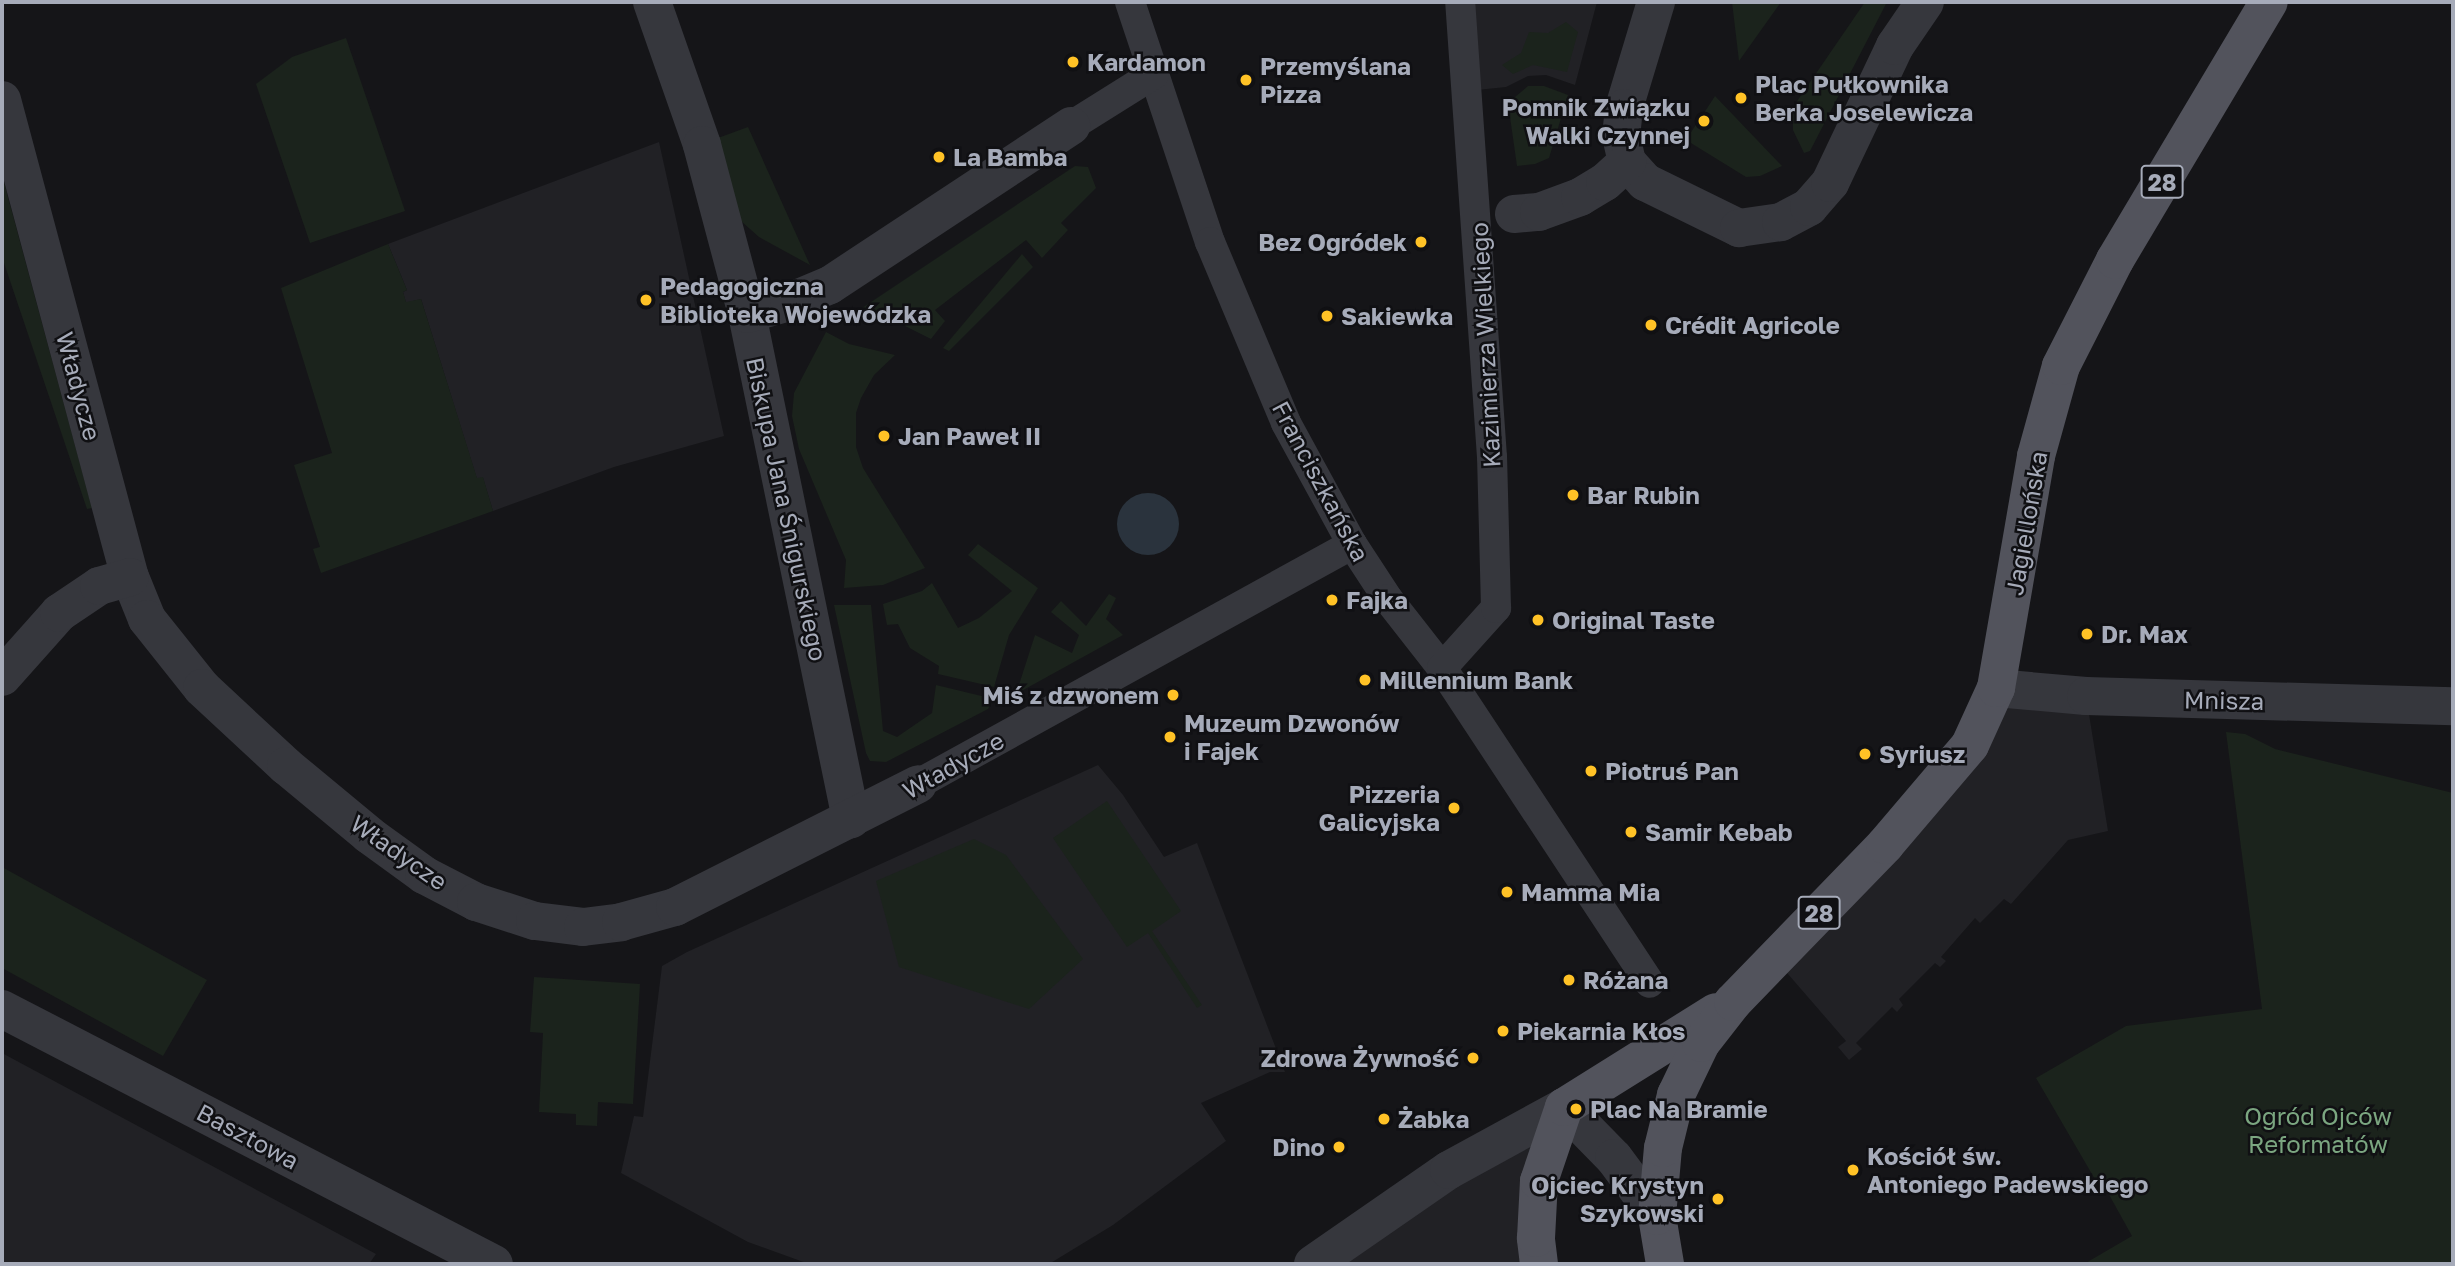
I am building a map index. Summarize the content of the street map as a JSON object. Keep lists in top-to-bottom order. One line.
{"streets":{"main road":["28","Jagiellońska"],"street":["Kazimierza Wielkiego","Władycze","Franciszkańska","Biskupa Jana Śnigurskiego","Mnisza","Basztowa"]},"crossings":[["28","Jagiellońska"],["Kazimierza Wielkiego","Franciszkańska"],["Władycze","Franciszkańska"],["Władycze","Biskupa Jana Śnigurskiego"],["Jagiellońska","Mnisza"]],"parks":["Ogród Ojców Reformatów"],"places":["Kardamon","Przemyślana Pizza","Plac Pułkownika Berka Joselewicza","Pomnik Związku Walki Czynnej","La Bamba","Bez Ogródek","Pedagogiczna Biblioteka Wojewódzka","Sakiewka","Crédit Agricole","Jan Paweł II","Bar Rubin","Fajka","Original Taste","Dr. Max","Millennium Bank","Miś z dzwonem","Muzeum Dzwonów i Fajek","Syriusz","Piotruś Pan","Pizzeria Galicyjska","Samir Kebab","Mamma Mia","Różana","Piekarnia Kłos","Zdrowa Żywność","Plac Na Bramie","Żabka","Dino","Kościół św. Antoniego Padewskiego","Ojciec Krystyn Szykowski"]}
